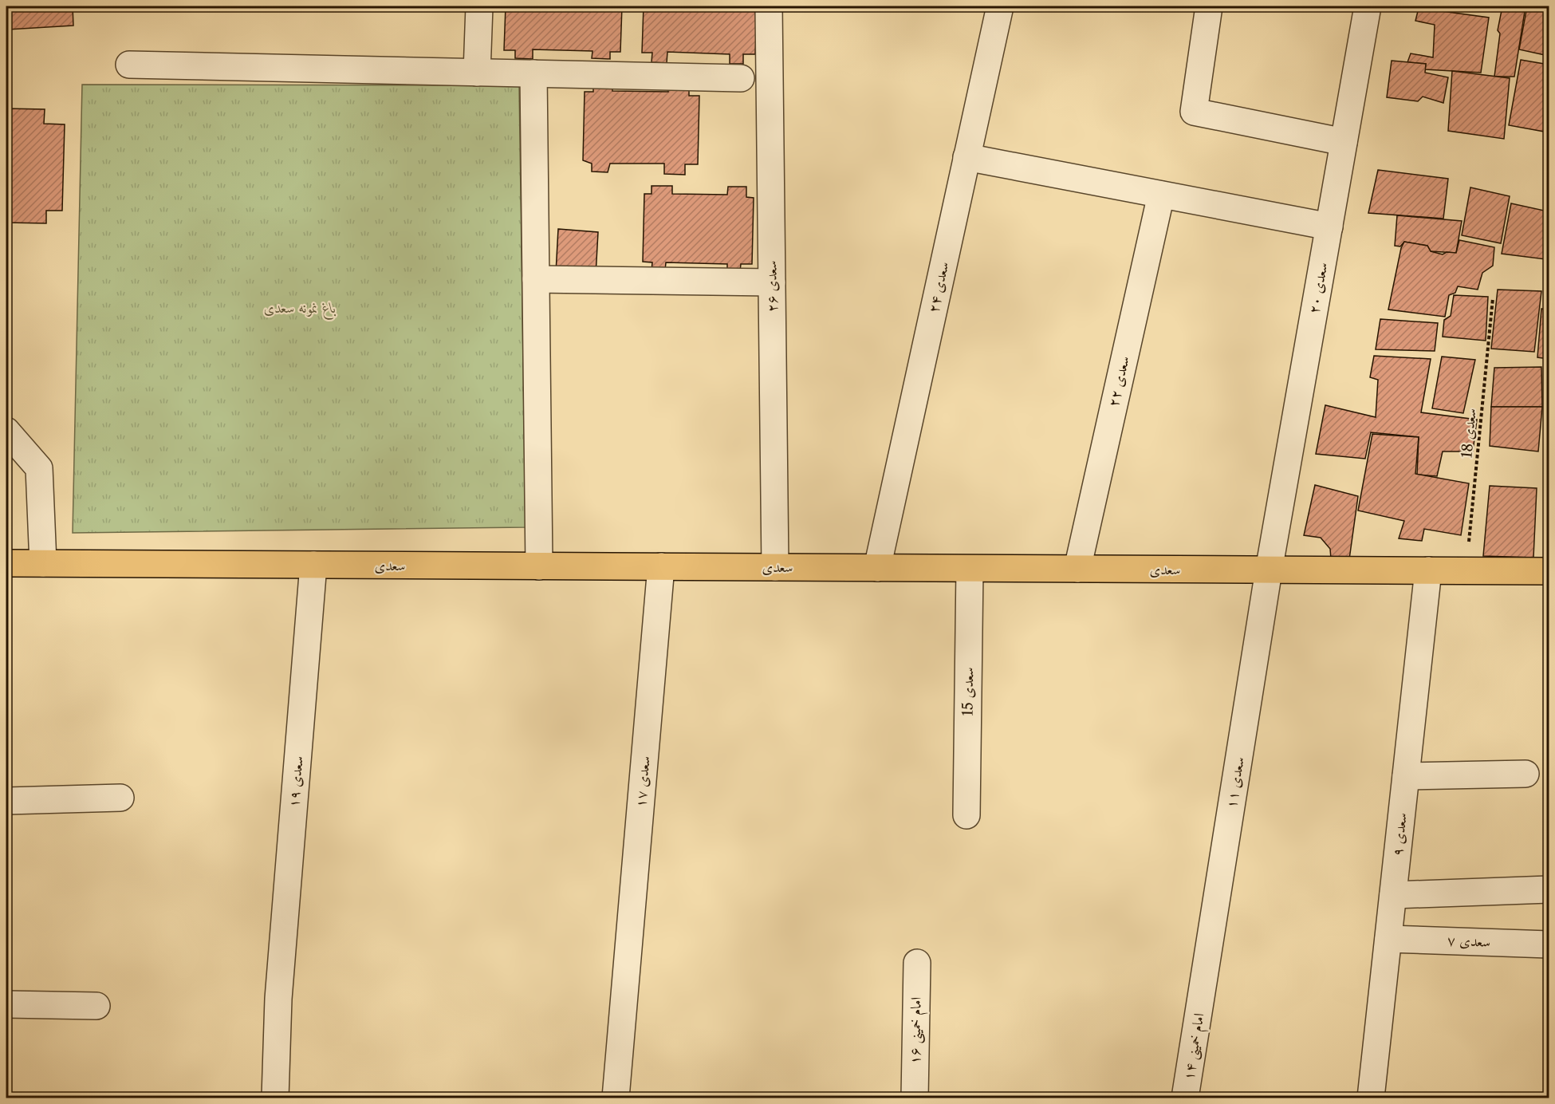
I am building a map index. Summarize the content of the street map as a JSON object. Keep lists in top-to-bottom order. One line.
{"streets":{"main road":["سعدی"],"street":["سعدی ۲۶","سعدی ۲۴","سعدی ۲۰","سعدی ۲۲","سعدی 15","سعدی ۱۹","سعدی ۱۷","سعدی ۱۱","سعدی ۹","سعدی ۷","امام خمینی ۱۶","امام خمینی ۱۴"],"path":["سعدی 18"]},"crossings":[["سعدی ۲۶","سعدی"],["سعدی ۲۴","سعدی"],["سعدی ۲۰","سعدی"],["سعدی ۲۰","سعدی ۱۱"],["سعدی ۲۲","سعدی"],["سعدی 18","سعدی"],["سعدی","سعدی 15"],["سعدی","سعدی ۱۹"],["سعدی","سعدی ۱۷"],["سعدی","سعدی ۱۱"],["سعدی","سعدی ۹"],["سعدی ۱۱","امام خمینی ۱۴"],["سعدی ۹","سعدی ۷"]],"parks":["باغ نمونه سعدی"]}
